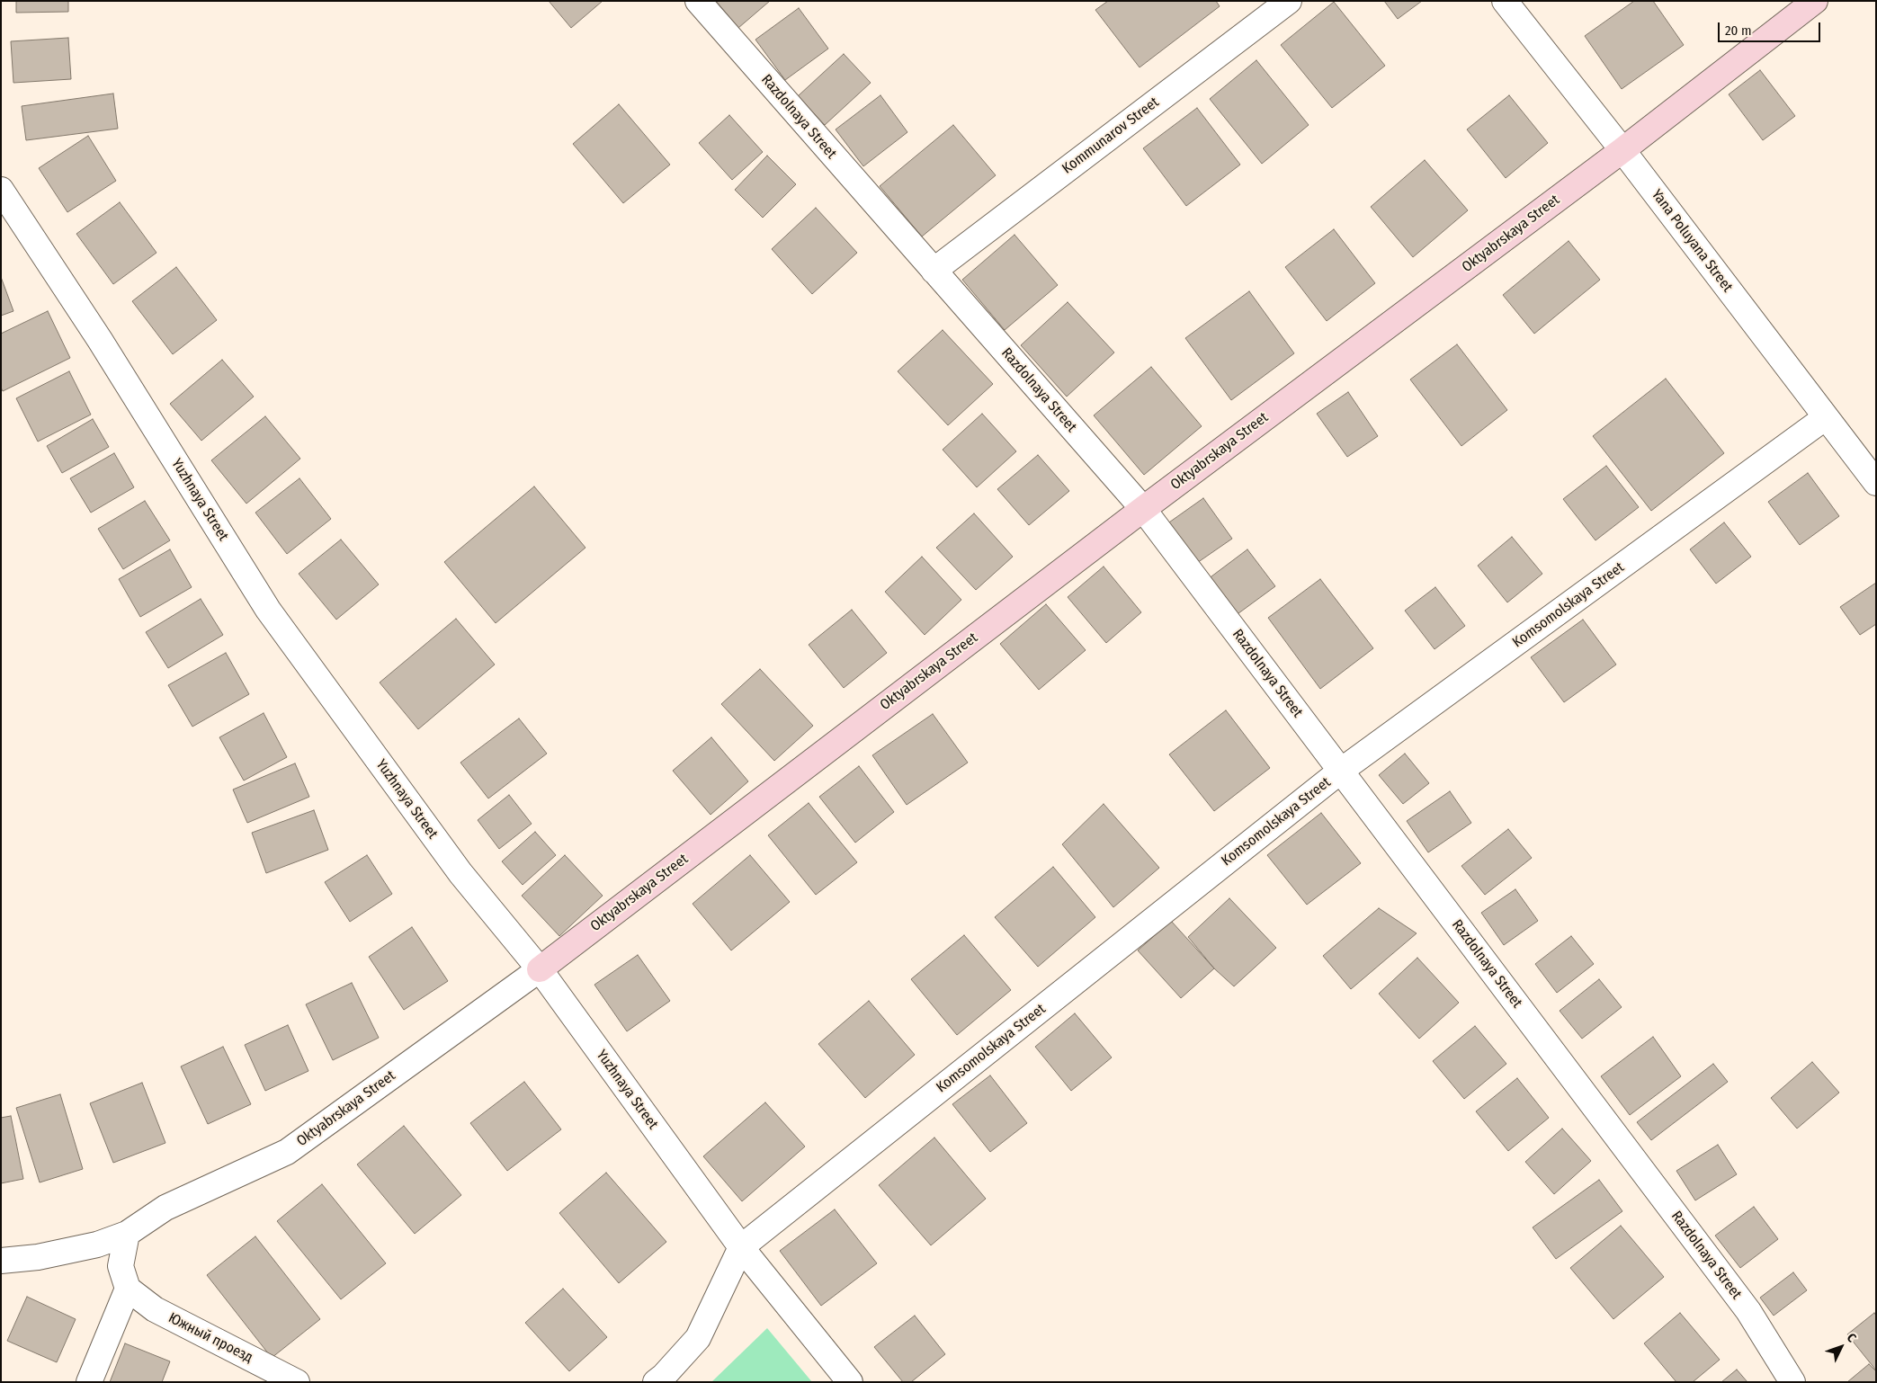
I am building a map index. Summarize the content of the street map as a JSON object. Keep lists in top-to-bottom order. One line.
{"streets":{"street":["Razdolnaya Street","Kommunarov Street","Oktyabrskaya Street","Yana Poluyana Street","Yuzhnaya Street","Komsomolskaya Street","Южный проезд"]},"crossings":[["Razdolnaya Street","Kommunarov Street"],["Razdolnaya Street","Oktyabrskaya Street"],["Razdolnaya Street","Komsomolskaya Street"],["Oktyabrskaya Street","Yana Poluyana Street"],["Oktyabrskaya Street","Yuzhnaya Street"],["Yana Poluyana Street","Komsomolskaya Street"],["Yuzhnaya Street","Komsomolskaya Street"]],"scale_bar":"20 m","north":"top right"}
